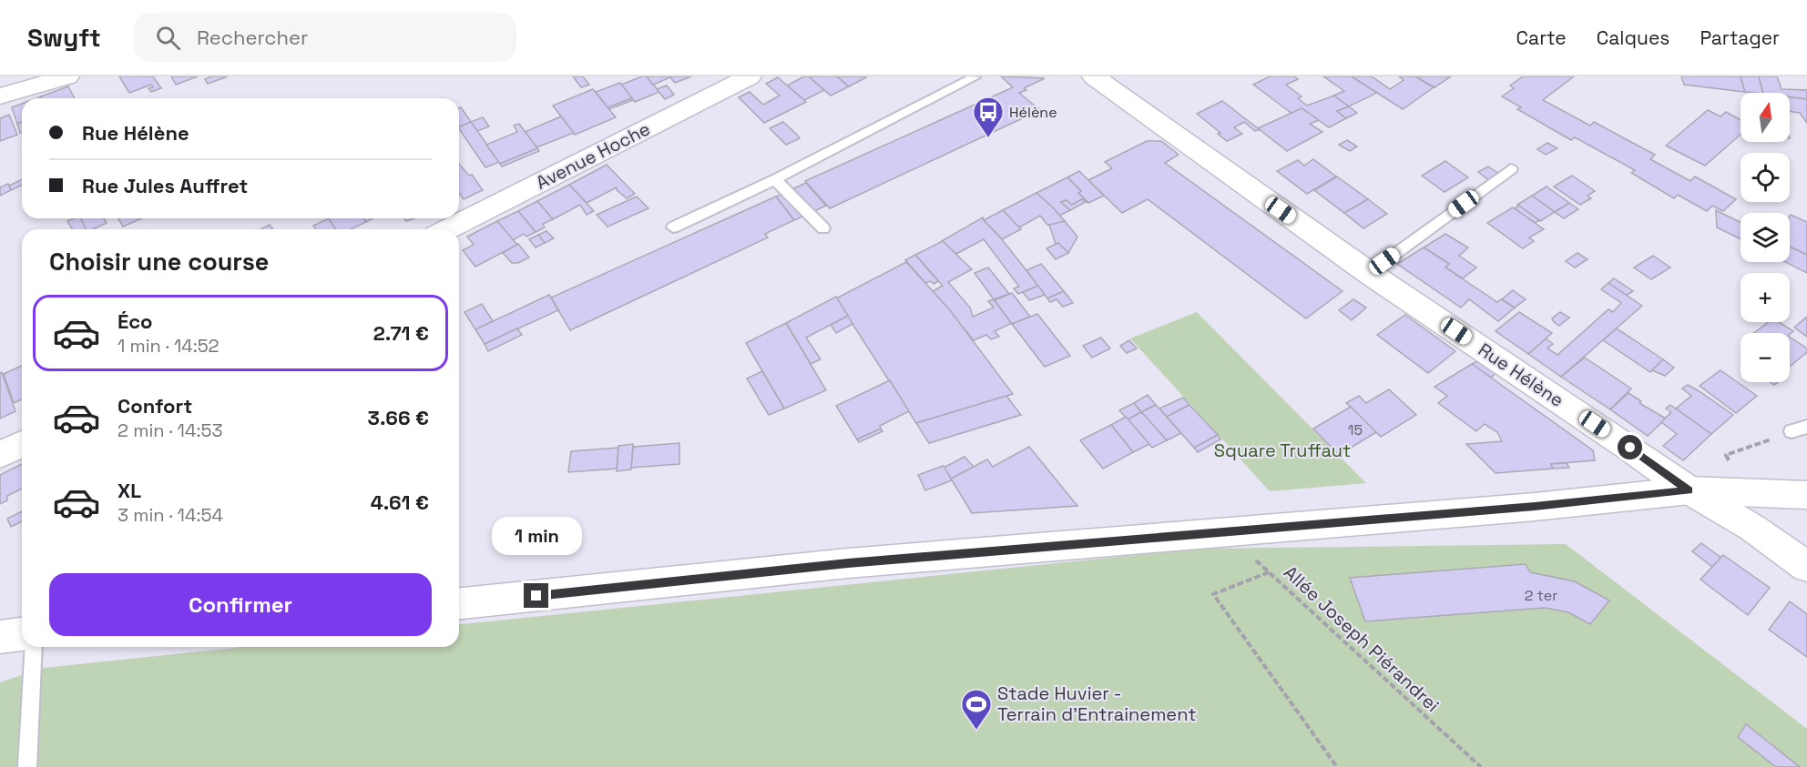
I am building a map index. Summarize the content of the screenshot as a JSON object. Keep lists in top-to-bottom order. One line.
{"streets":{"street":["Avenue Hoche","Rue Hélène"],"path":["Allée Joseph Piérandrei"]},"parks":["Square Truffaut"],"places":{"bus stop":["Hélène"],"sports":["Stade Huvier - Terrain d'Entrainement"]},"house_numbers":["15","2 ter"],"north":"top","page":{"header":"Swyft","search":"Rechercher","nav":["Carte","Calques","Partager"],"map_buttons":["+","−"],"banner":["Rue Hélène","Rue Jules Auffret"],"heading":"Choisir une course","list":[{"name":"Éco","note":"1 min · 14:52","value":"2.71 €"},{"name":"Confort","note":"2 min · 14:53","value":"3.66 €"},{"name":"XL","note":"3 min · 14:54","value":"4.61 €"}],"bubble":"1 min","buttons":"Confirmer"}}
